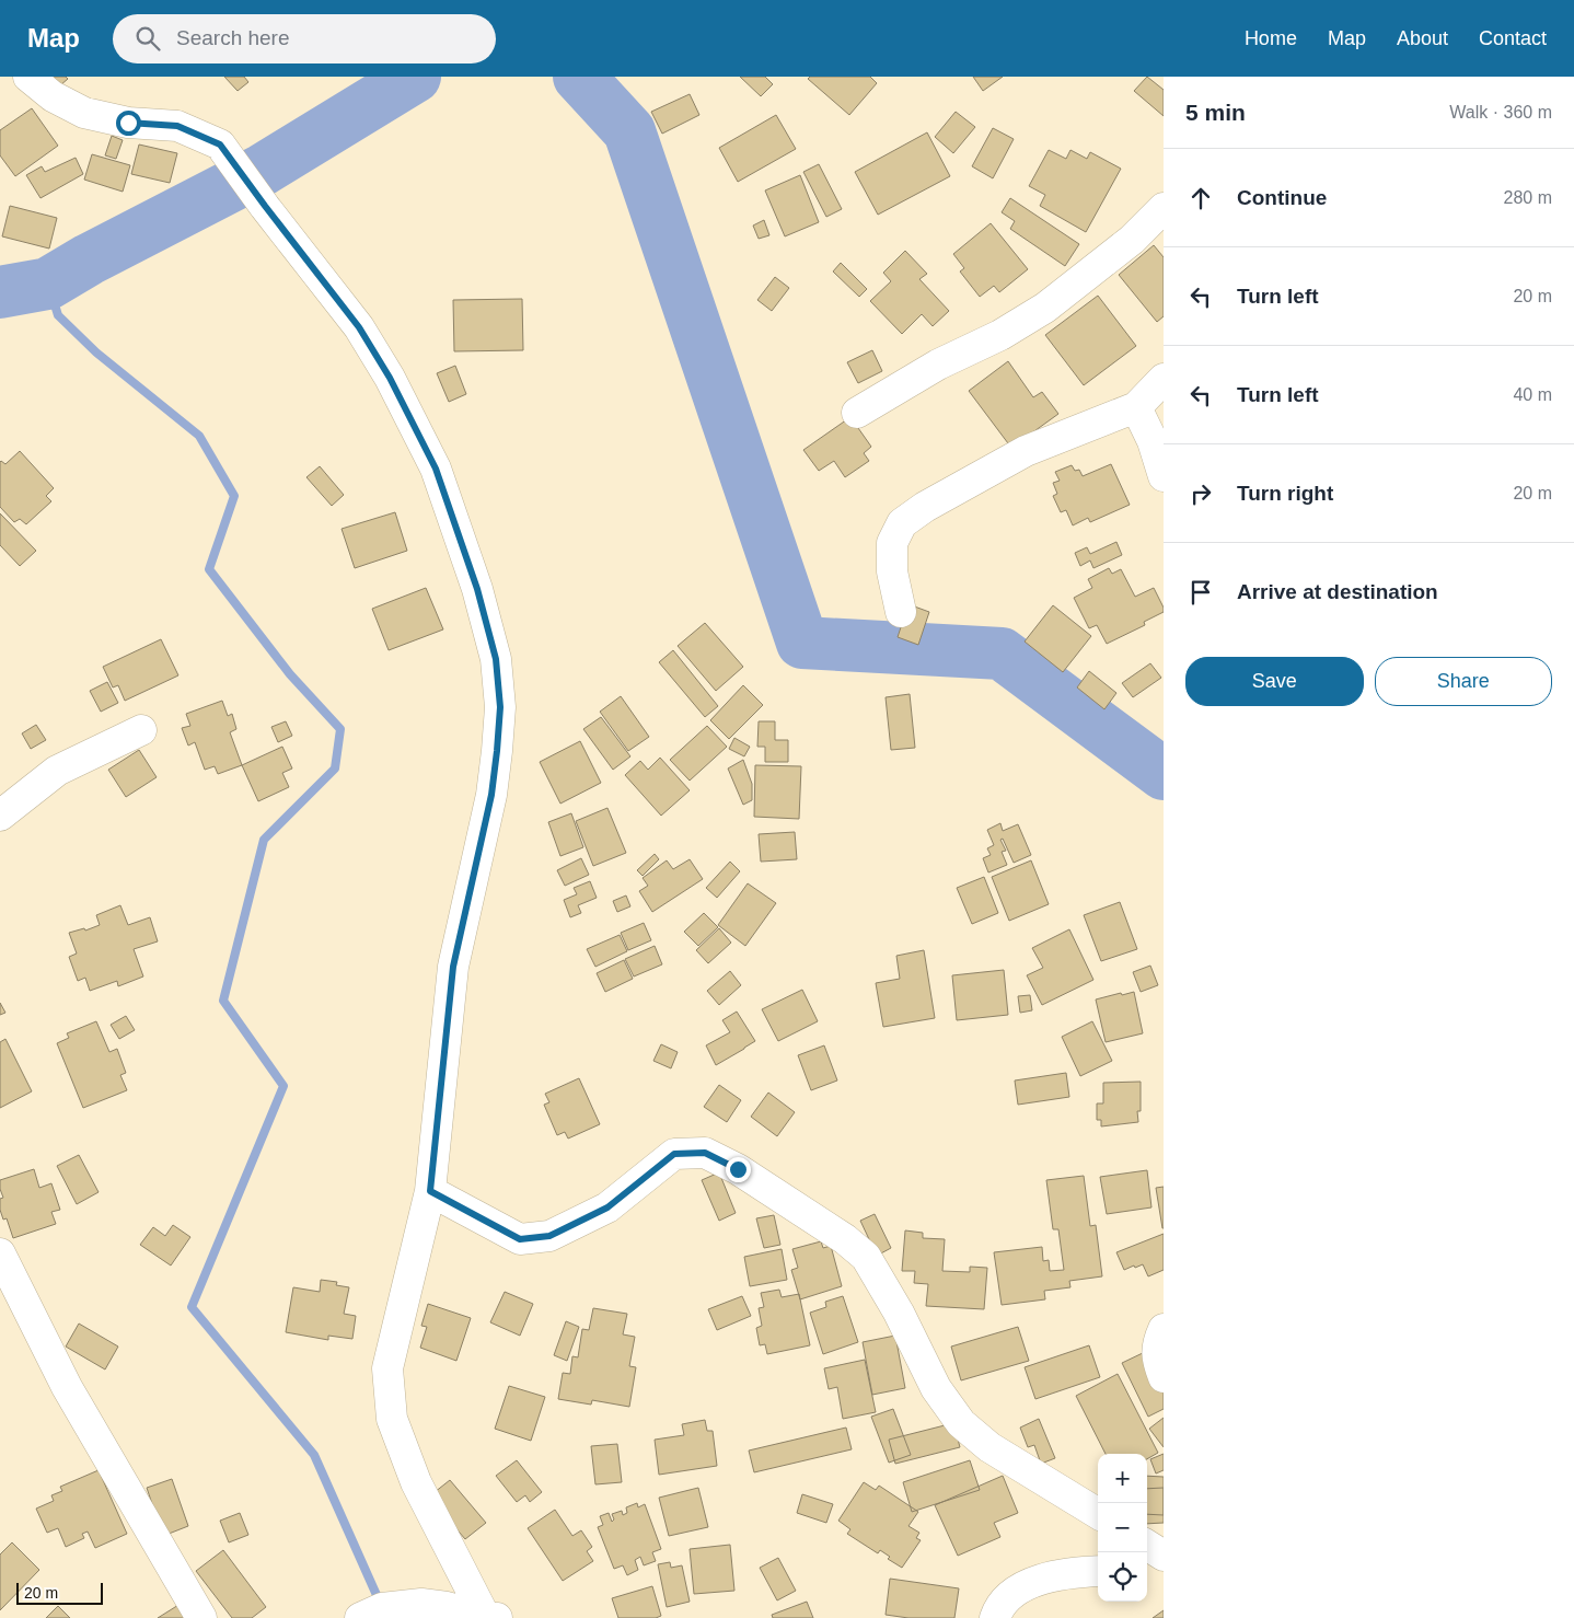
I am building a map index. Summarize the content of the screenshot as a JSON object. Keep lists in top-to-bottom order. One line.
{"scale_bar":"20 m","page":{"header":"Map","search":"Search here","nav":["Home","Map","About","Contact"],"heading":["5 min","Walk · 360 m"],"list":[["Continue","280 m"],["Turn left","20 m"],["Turn left","40 m"],["Turn right","20 m"],"Arrive at destination"],"buttons":["Save","Share"],"map_buttons":["+","−"],"scale":"20 m"}}
